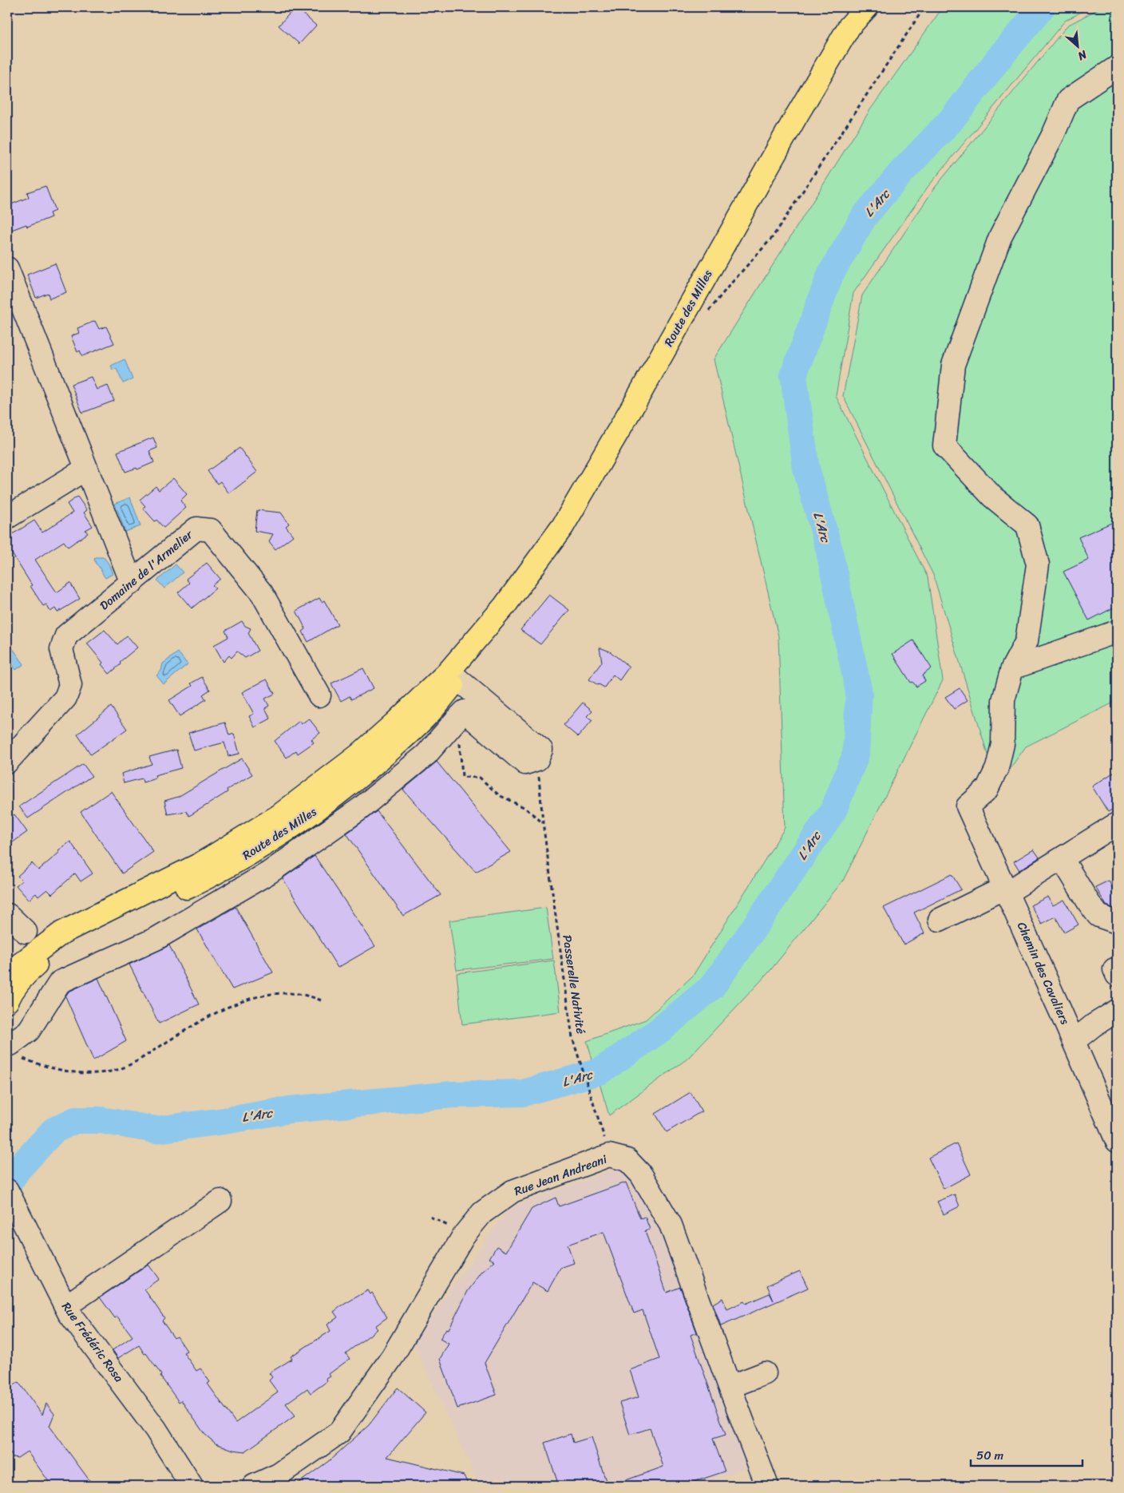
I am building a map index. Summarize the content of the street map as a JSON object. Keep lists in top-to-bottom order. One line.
{"streets":{"main road":["Route des Milles"],"street":["Domaine de l'Armelier","Chemin des Cavaliers","Rue Jean Andreani","Rue Frédéric Rosa"],"path":["Passerelle Nativité"]},"water":["L'Arc"],"scale_bar":"50 m","north":"bottom right"}
